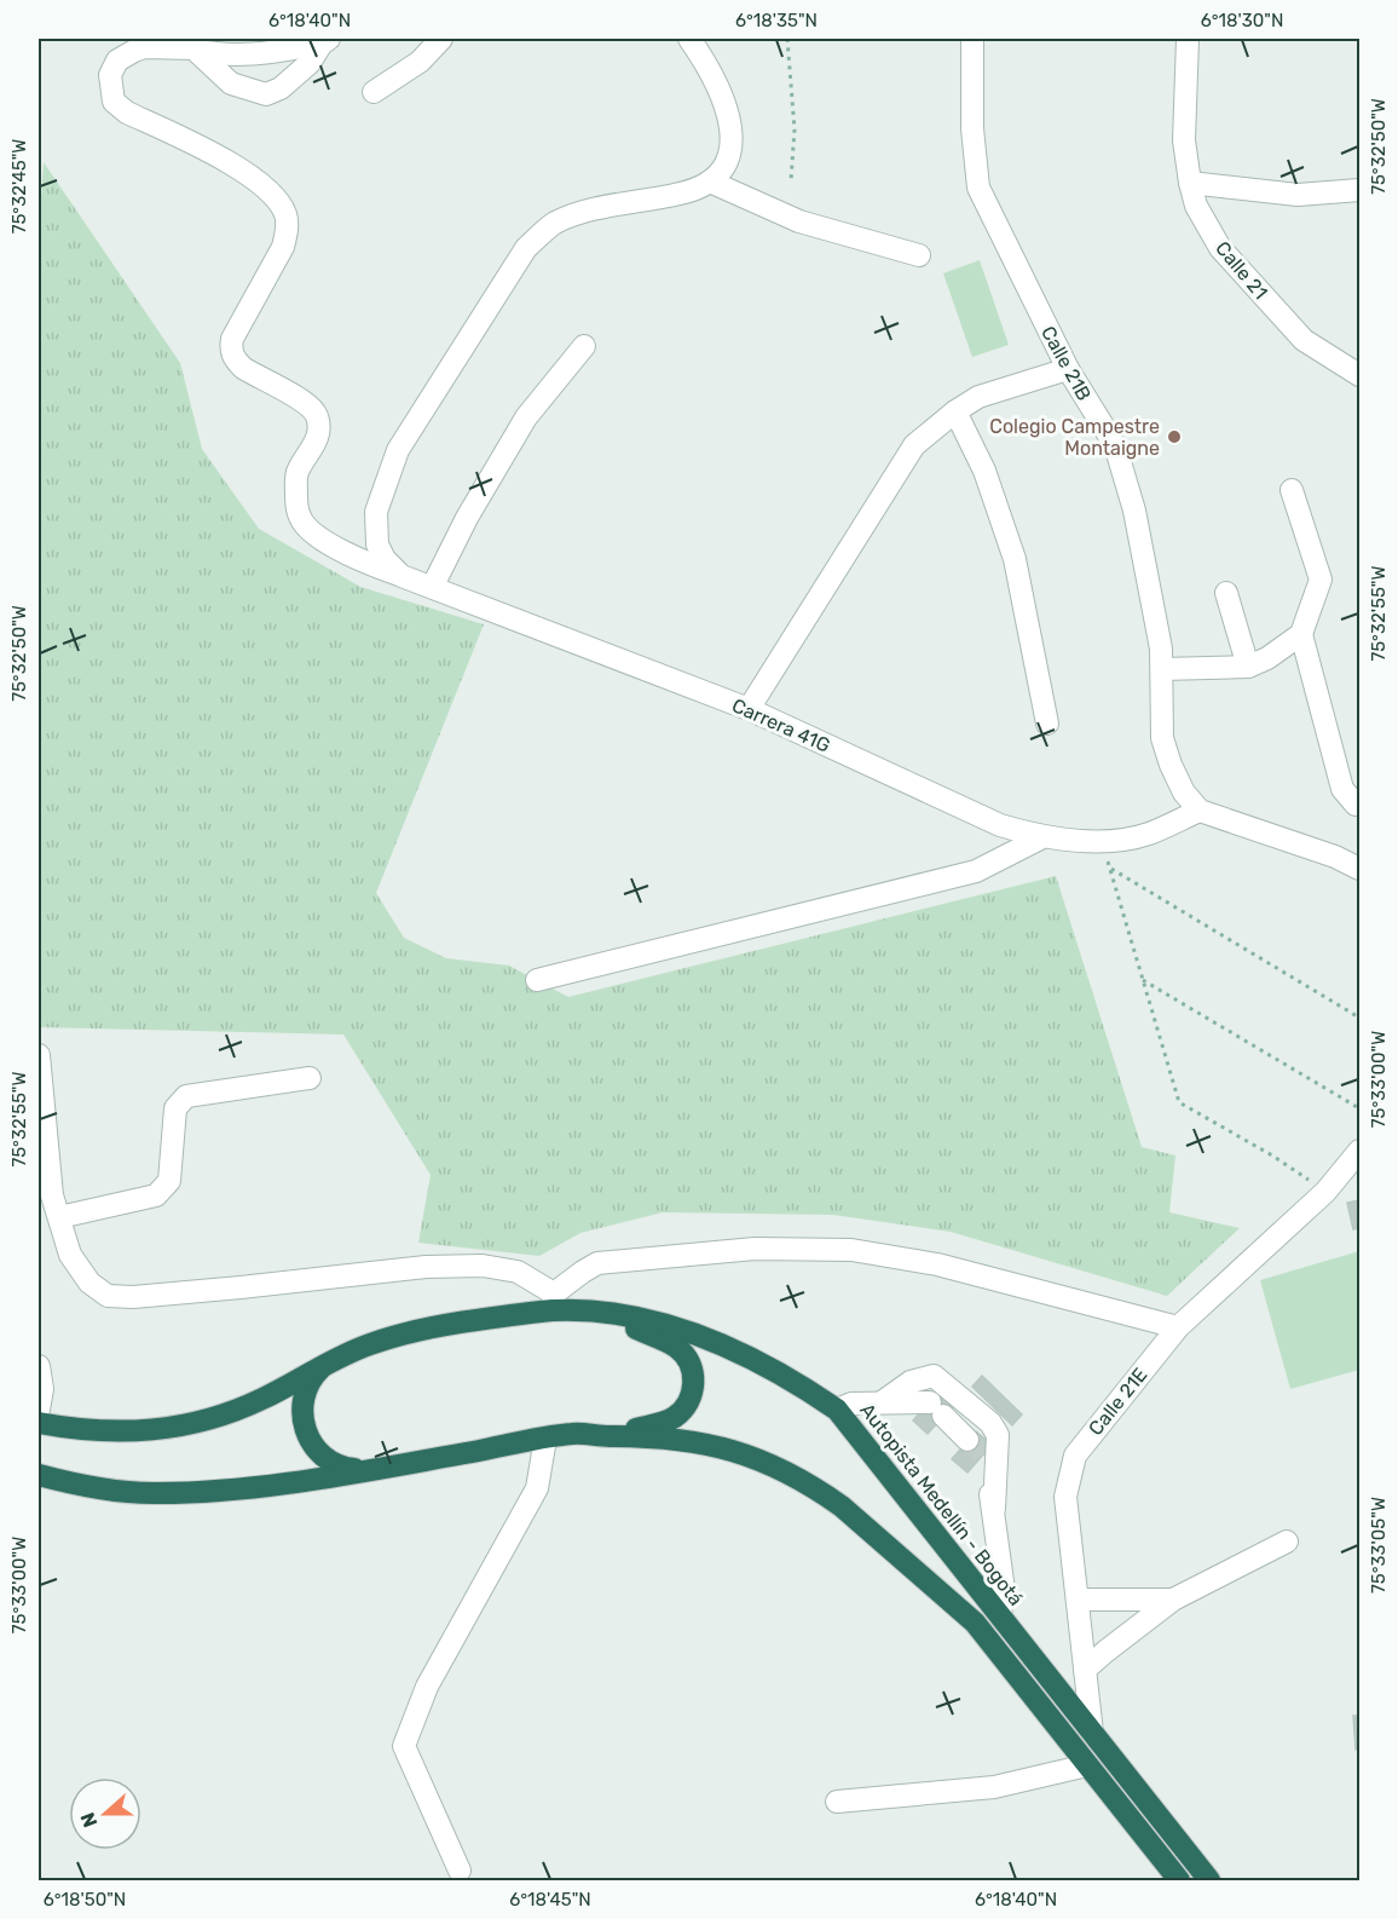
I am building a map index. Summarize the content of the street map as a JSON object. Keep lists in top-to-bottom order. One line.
{"streets":{"highway":["Autopista Medellín - Bogotá"],"street":["Calle 21","Calle 21B","Carrera 41G","Calle 21E"]},"crossings":[["Calle 21B","Carrera 41G"],["Calle 21E","Autopista Medellín - Bogotá"]],"places":["Colegio Campestre Montaigne"],"north":"left","coordinates":["6°18'40\"N","6°18'35\"N","6°18'30\"N","75°32'50\"W","75°32'45\"W","75°32'55\"W","75°33'00\"W","75°33'05\"W","6°18'50\"N","6°18'45\"N"]}
